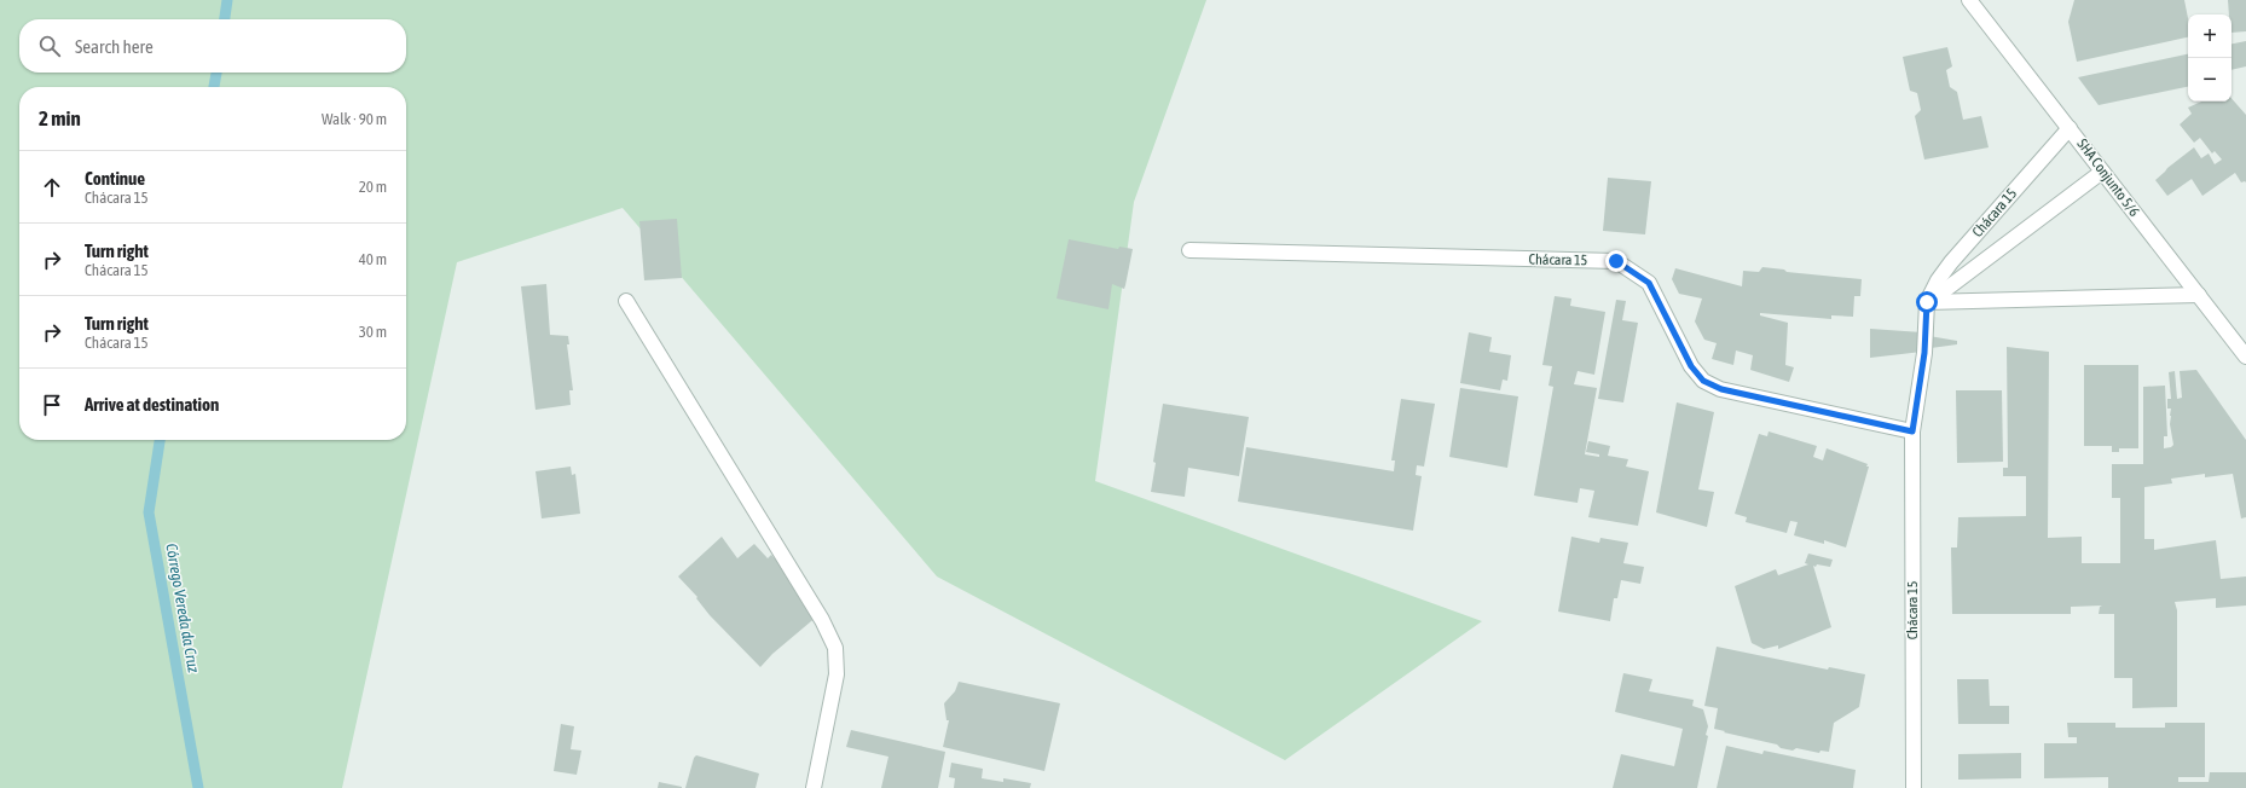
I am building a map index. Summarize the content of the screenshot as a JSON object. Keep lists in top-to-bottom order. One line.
{"streets":{"street":["SHA Conjunto 5/6","Chácara 15"]},"crossings":[["SHA Conjunto 5/6","Chácara 15"]],"water":["Córrego Vereda da Cruz"],"page":{"map_buttons":["+","−"],"search":"Search here","heading":["2 min","Walk · 90 m"],"list":[["Continue","Chácara 15","20 m"],["Turn right","Chácara 15","40 m"],["Turn right","Chácara 15","30 m"],"Arrive at destination"]}}
